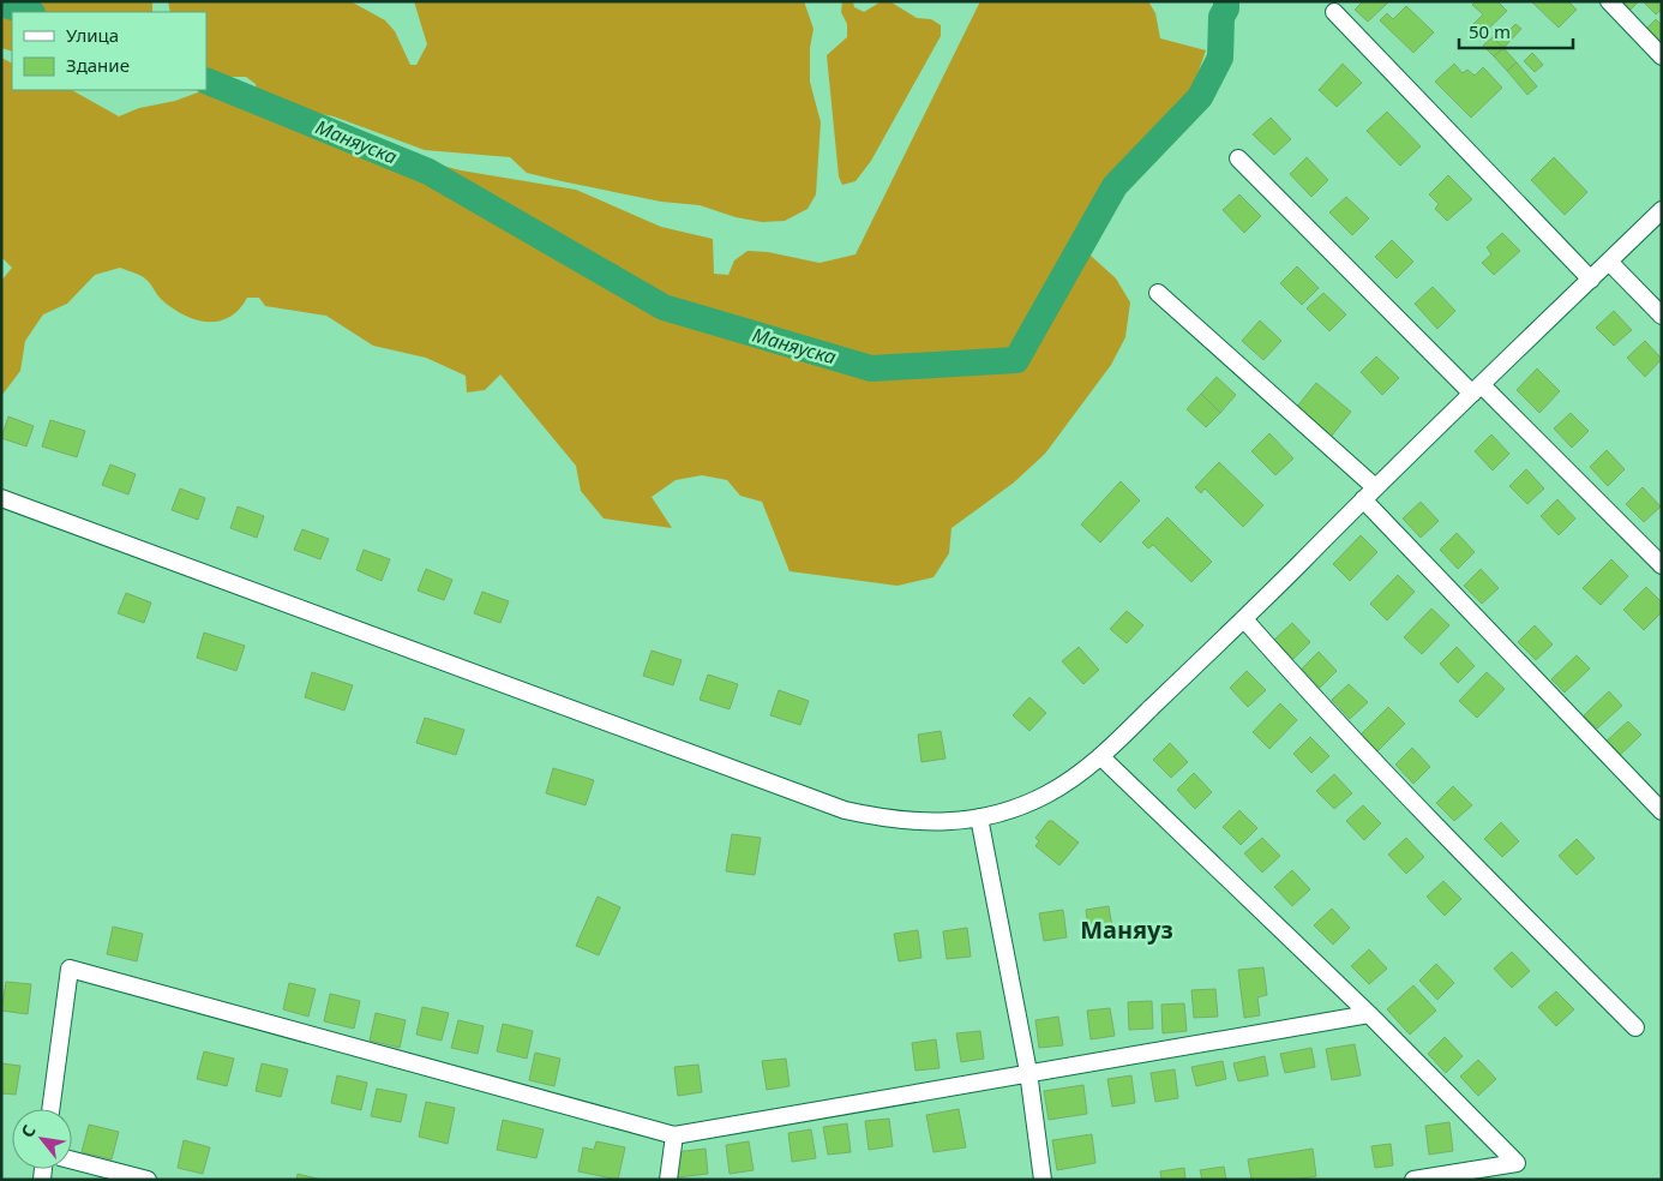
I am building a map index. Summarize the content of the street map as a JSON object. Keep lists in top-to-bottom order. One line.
{"districts":["Маняуз"],"water":["Маняуска"],"legend":["Улица","Здание"],"scale_bar":"50 m","north":"top left"}
